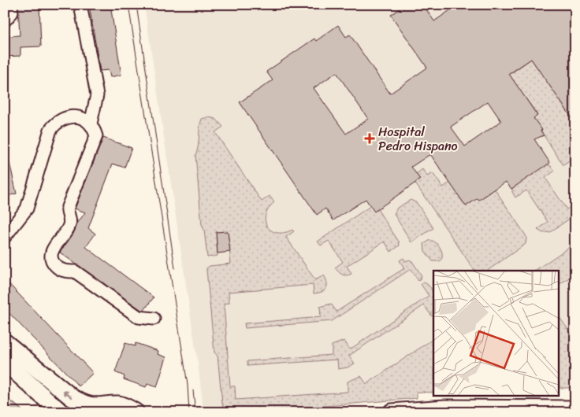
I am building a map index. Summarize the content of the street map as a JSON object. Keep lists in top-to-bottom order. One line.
{"places":{"health":["Hospital Pedro Hispano"]}}
